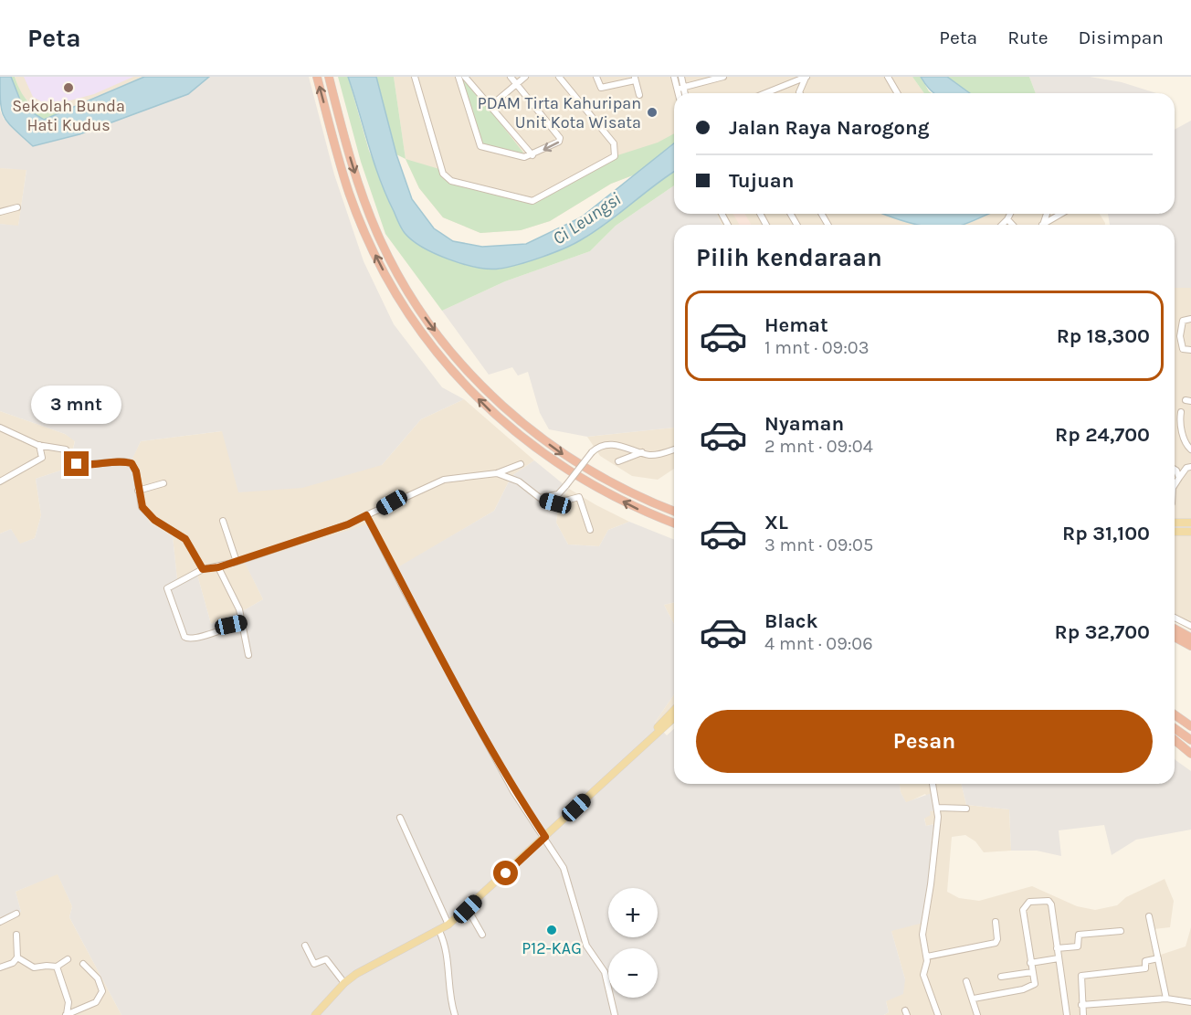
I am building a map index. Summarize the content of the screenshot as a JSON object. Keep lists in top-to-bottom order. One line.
{"water":["Ci Leungsi"],"places":["Sekolah Bunda Hati Kudus","PDAM Tirta Kahuripan Unit Kota Wisata","P12-KAG"],"page":{"header":"Peta","nav":["Peta","Rute","Disimpan"],"banner":["Jalan Raya Narogong","Tujuan"],"heading":"Pilih kendaraan","list":[{"name":"Hemat","note":"1 mnt · 09:03","value":"Rp 18,300"},{"name":"Nyaman","note":"2 mnt · 09:04","value":"Rp 24,700"},{"name":"XL","note":"3 mnt · 09:05","value":"Rp 31,100"},{"name":"Black","note":"4 mnt · 09:06","value":"Rp 32,700"}],"bubble":"3 mnt","buttons":"Pesan","map_buttons":["+","−"]}}
